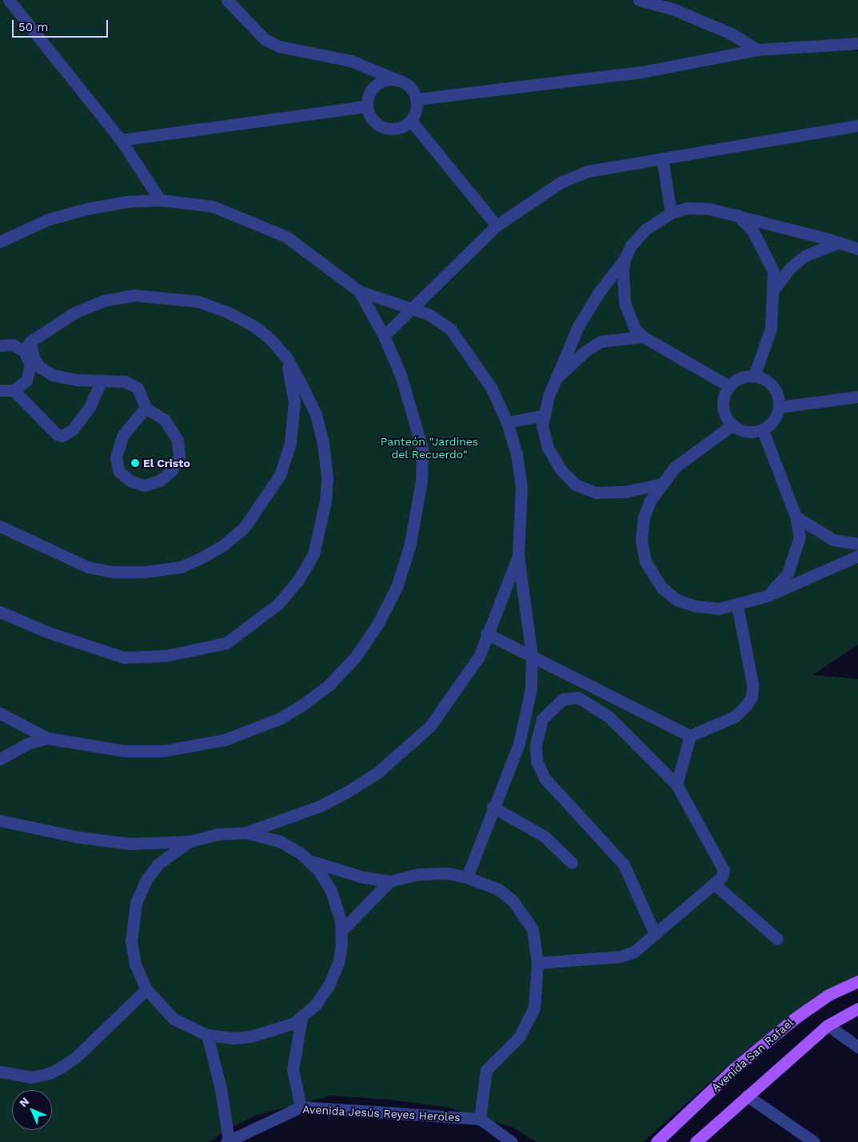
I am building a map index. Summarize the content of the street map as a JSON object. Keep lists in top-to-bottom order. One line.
{"streets":{"main road":["Avenida San Rafael"],"street":["Avenida Jesús Reyes Heroles"]},"parks":["Panteón \"Jardines del Recuerdo\""],"places":["El Cristo"],"scale_bar":"50 m","north":"top left"}
